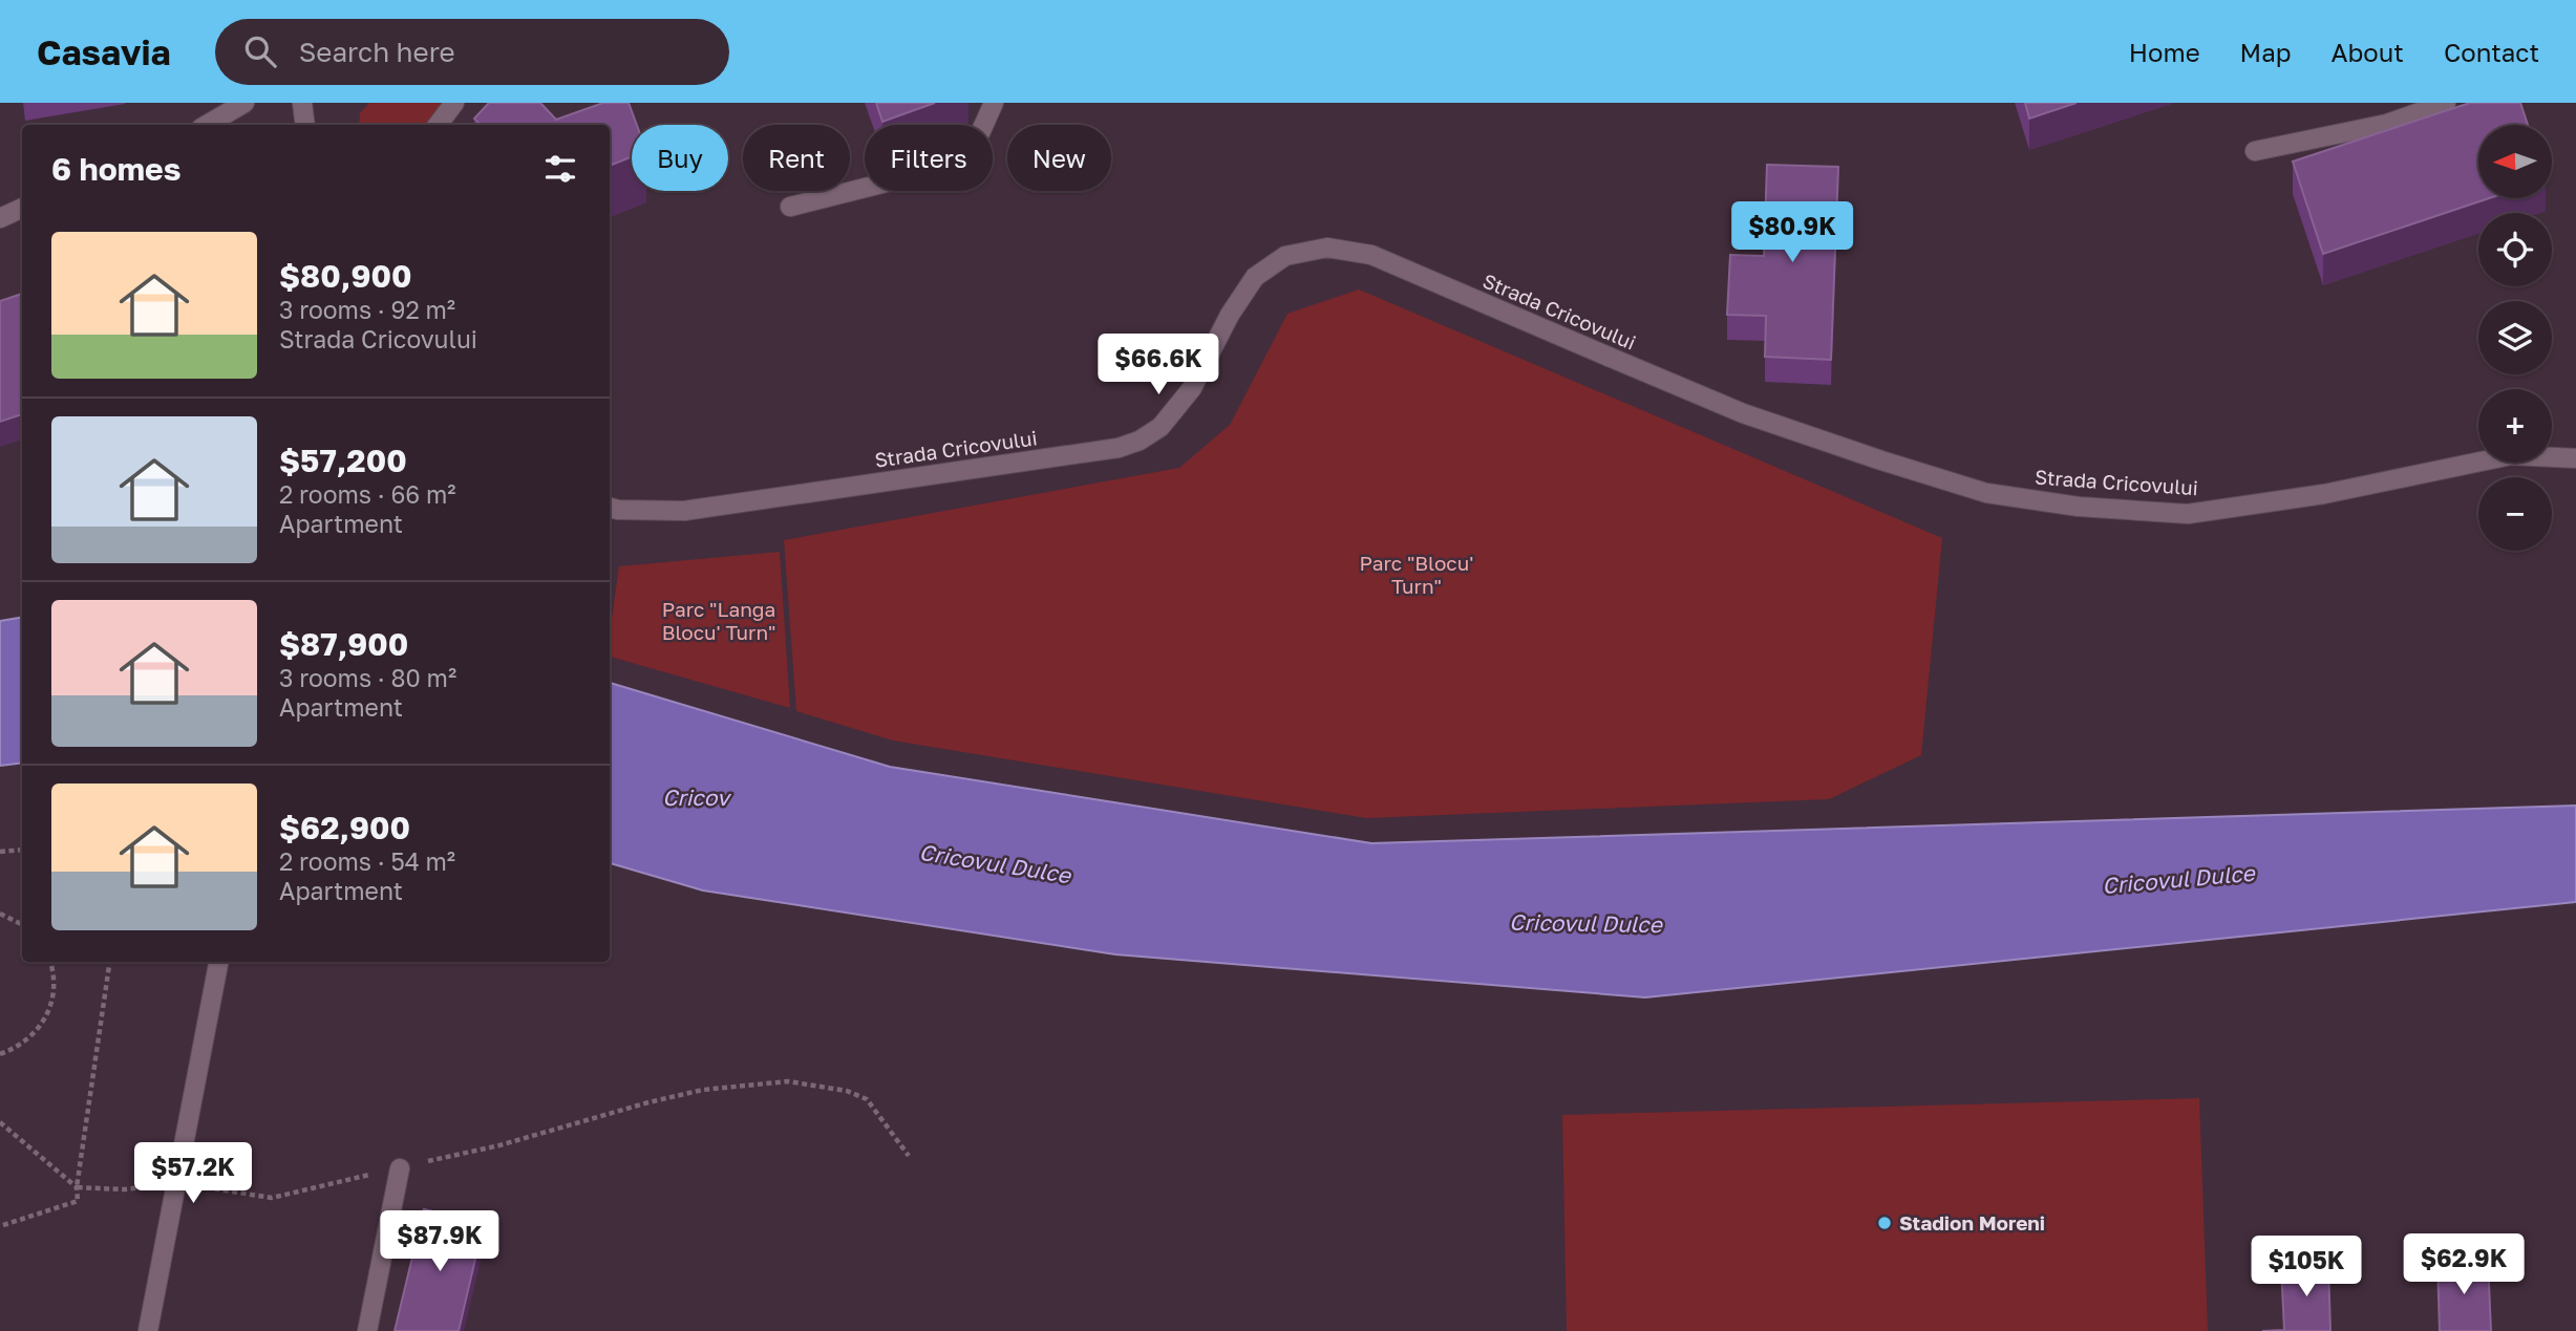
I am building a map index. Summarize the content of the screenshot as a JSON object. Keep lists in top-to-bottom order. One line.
{"streets":{"street":["Strada Cricovului"]},"water":["Cricov","Cricovul Dulce"],"parks":["Parc \"Blocu' Turn\"","Parc \"Langa Blocu' Turn\""],"places":["Stadion Moreni"],"north":"left","page":{"header":"Casavia","search":"Search here","nav":["Home","Map","About","Contact"],"map_buttons":["+","−"],"chip":["Buy","Rent","Filters","New"],"heading":"6 homes","price":["$80.9K","$66.6K","$57.2K","$87.9K","$62.9K","$105K"],"list":[{"name":"$80,900","note":"3 rooms · 92 m² · Strada Cricovului"},{"name":"$57,200","note":"2 rooms · 66 m² · Apartment"},{"name":"$87,900","note":"3 rooms · 80 m² · Apartment"},{"name":"$62,900","note":"2 rooms · 54 m² · Apartment"}]}}
